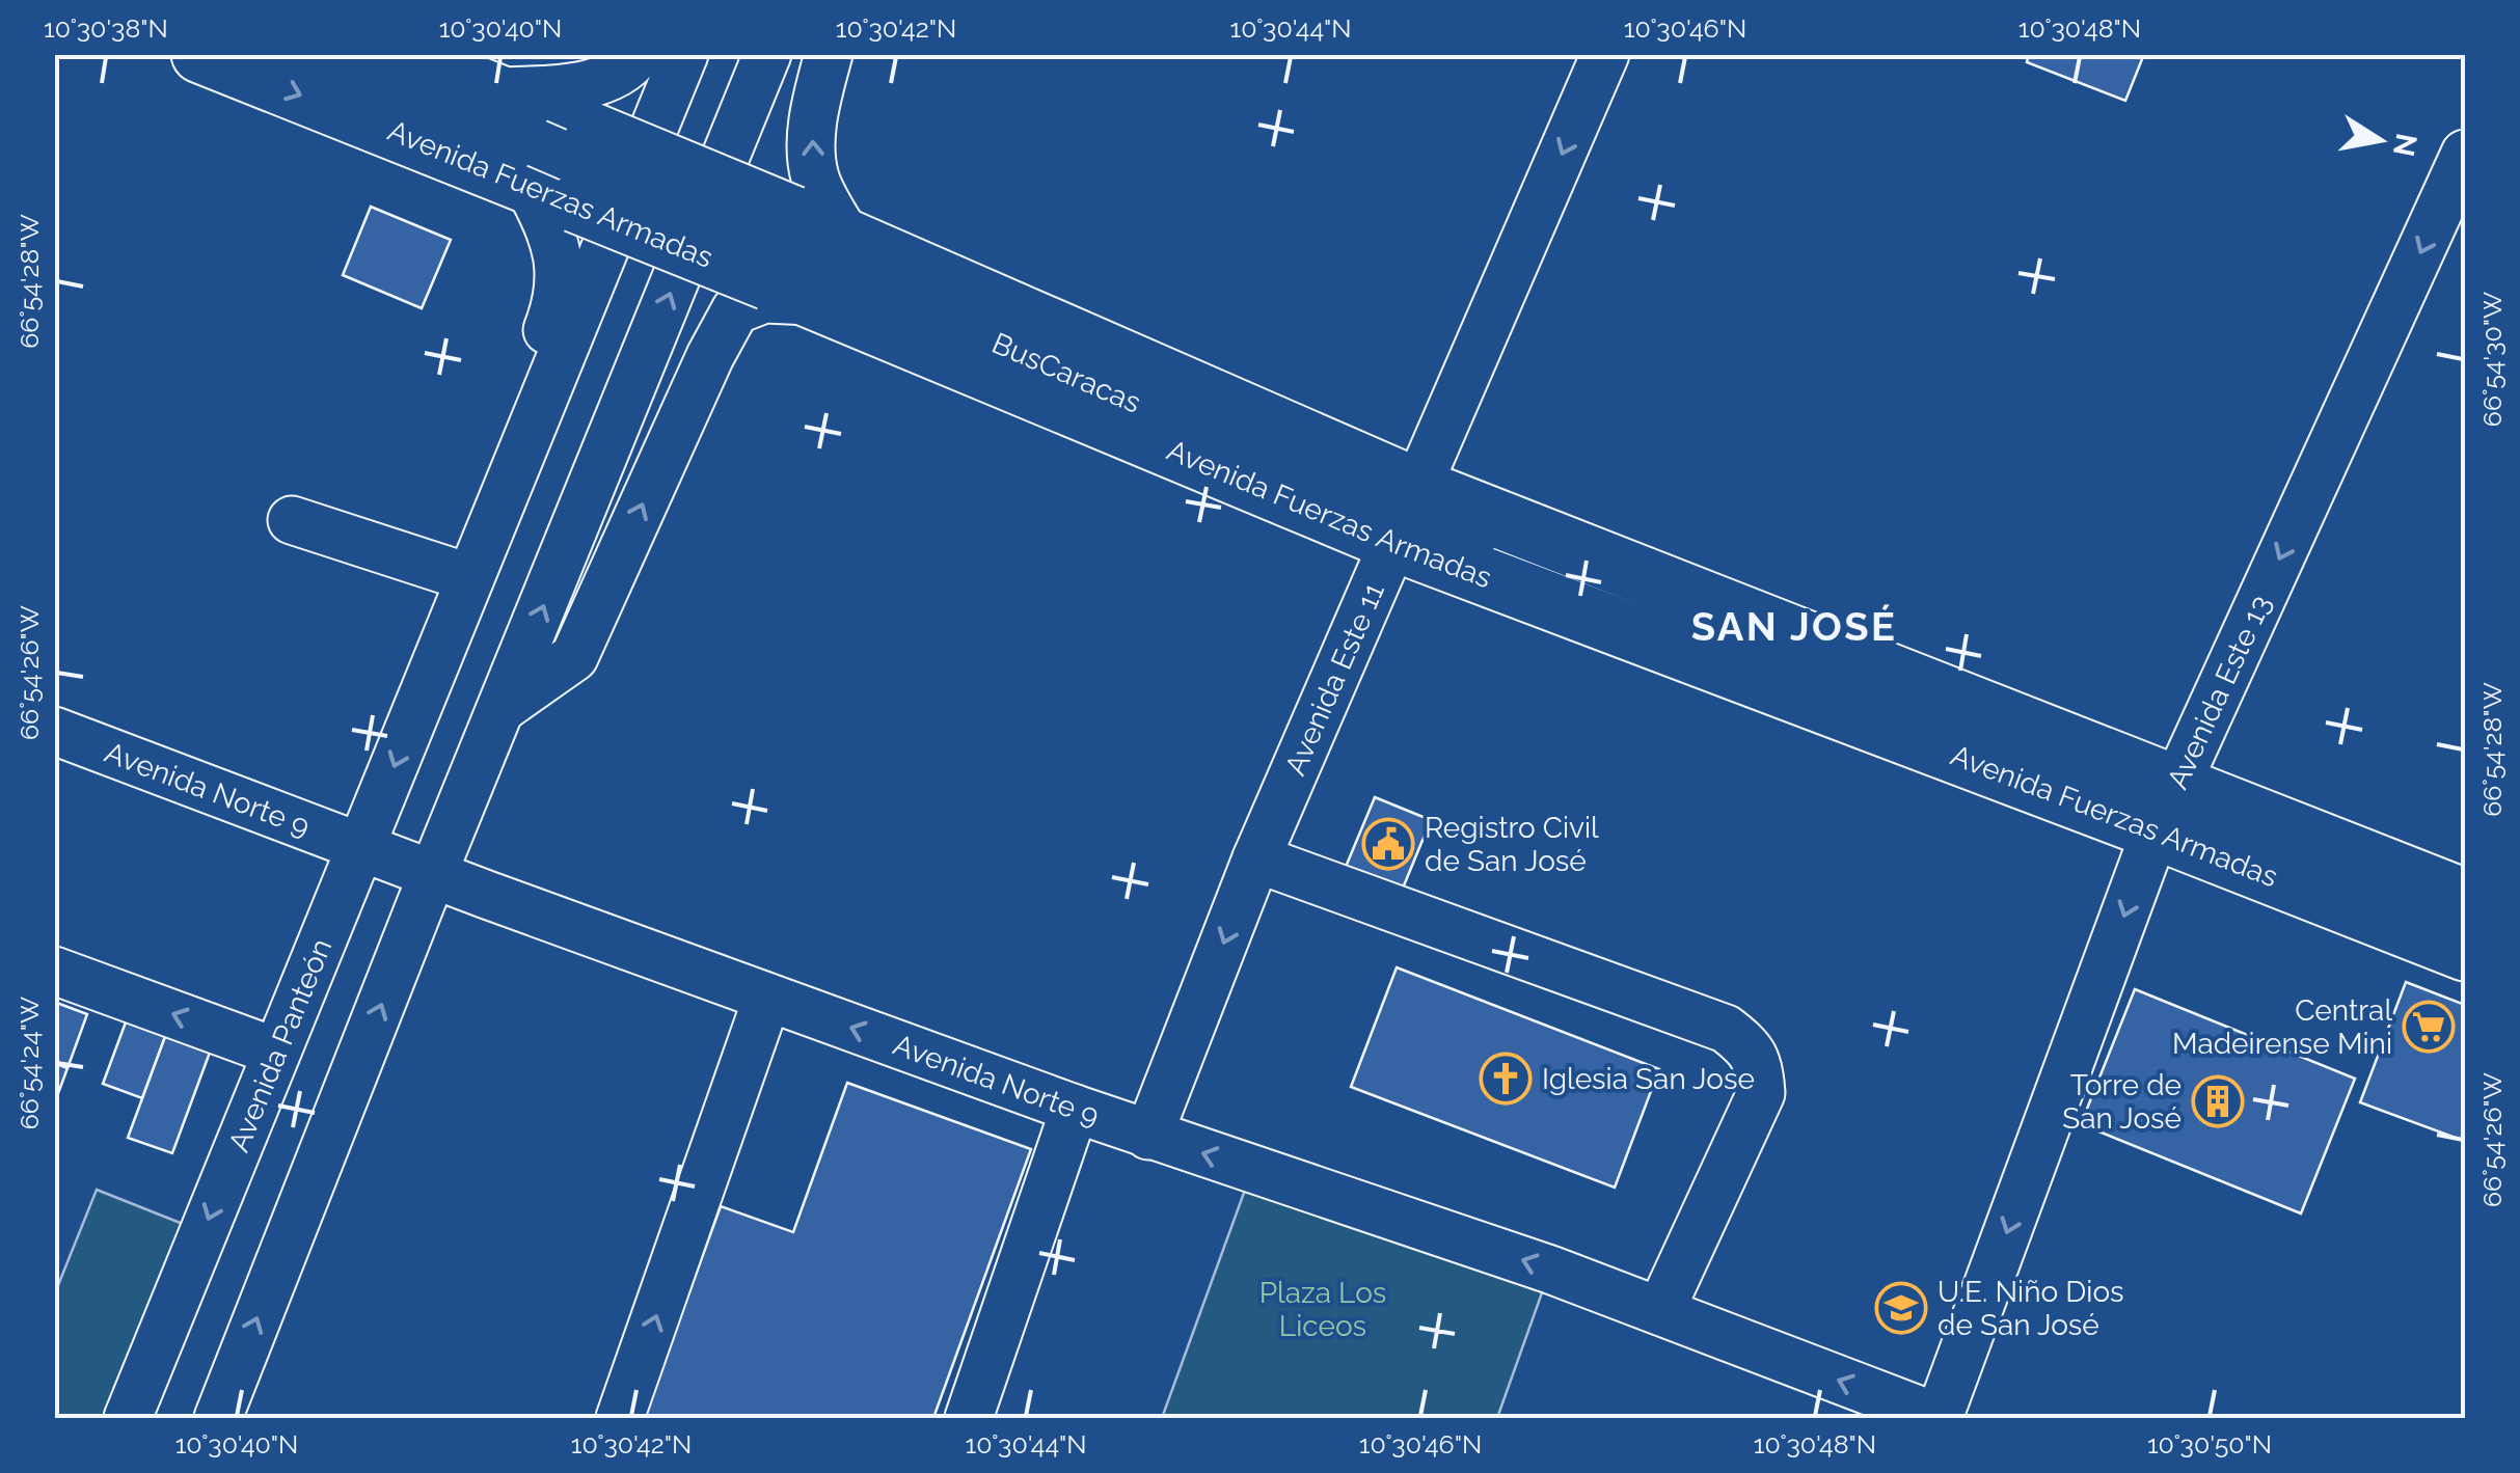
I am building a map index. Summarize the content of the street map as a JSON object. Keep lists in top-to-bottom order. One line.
{"streets":{"main road":["Avenida Fuerzas Armadas"],"street":["Avenida Este 11","Avenida Este 13","Avenida Norte 9","Avenida Panteón"]},"crossings":[["Avenida Fuerzas Armadas","Avenida Este 11"],["Avenida Fuerzas Armadas","Avenida Este 13"],["Avenida Fuerzas Armadas","Avenida Panteón"],["Avenida Este 11","Avenida Norte 9"],["Avenida Este 13","Avenida Norte 9"],["Avenida Norte 9","Avenida Panteón"]],"one_way":["Avenida Este 11","Avenida Este 13","Avenida Norte 9"],"districts":["SAN JOSÉ"],"parks":["Plaza Los Liceos"],"places":{"public building":["Registro Civil de San José"],"supermarket":["Central Madeirense Mini"],"church":["Iglesia San Jose"],"building":["Torre de San José"],"school or university":["U.E. Niño Dios de San José"]},"north":"right","coordinates":["10°30'38\"N","10°30'40\"N","10°30'42\"N","10°30'44\"N","10°30'46\"N","10°30'48\"N","66°54'28\"W","66°54'30\"W","66°54'26\"W","66°54'24\"W","10°30'50\"N"]}
